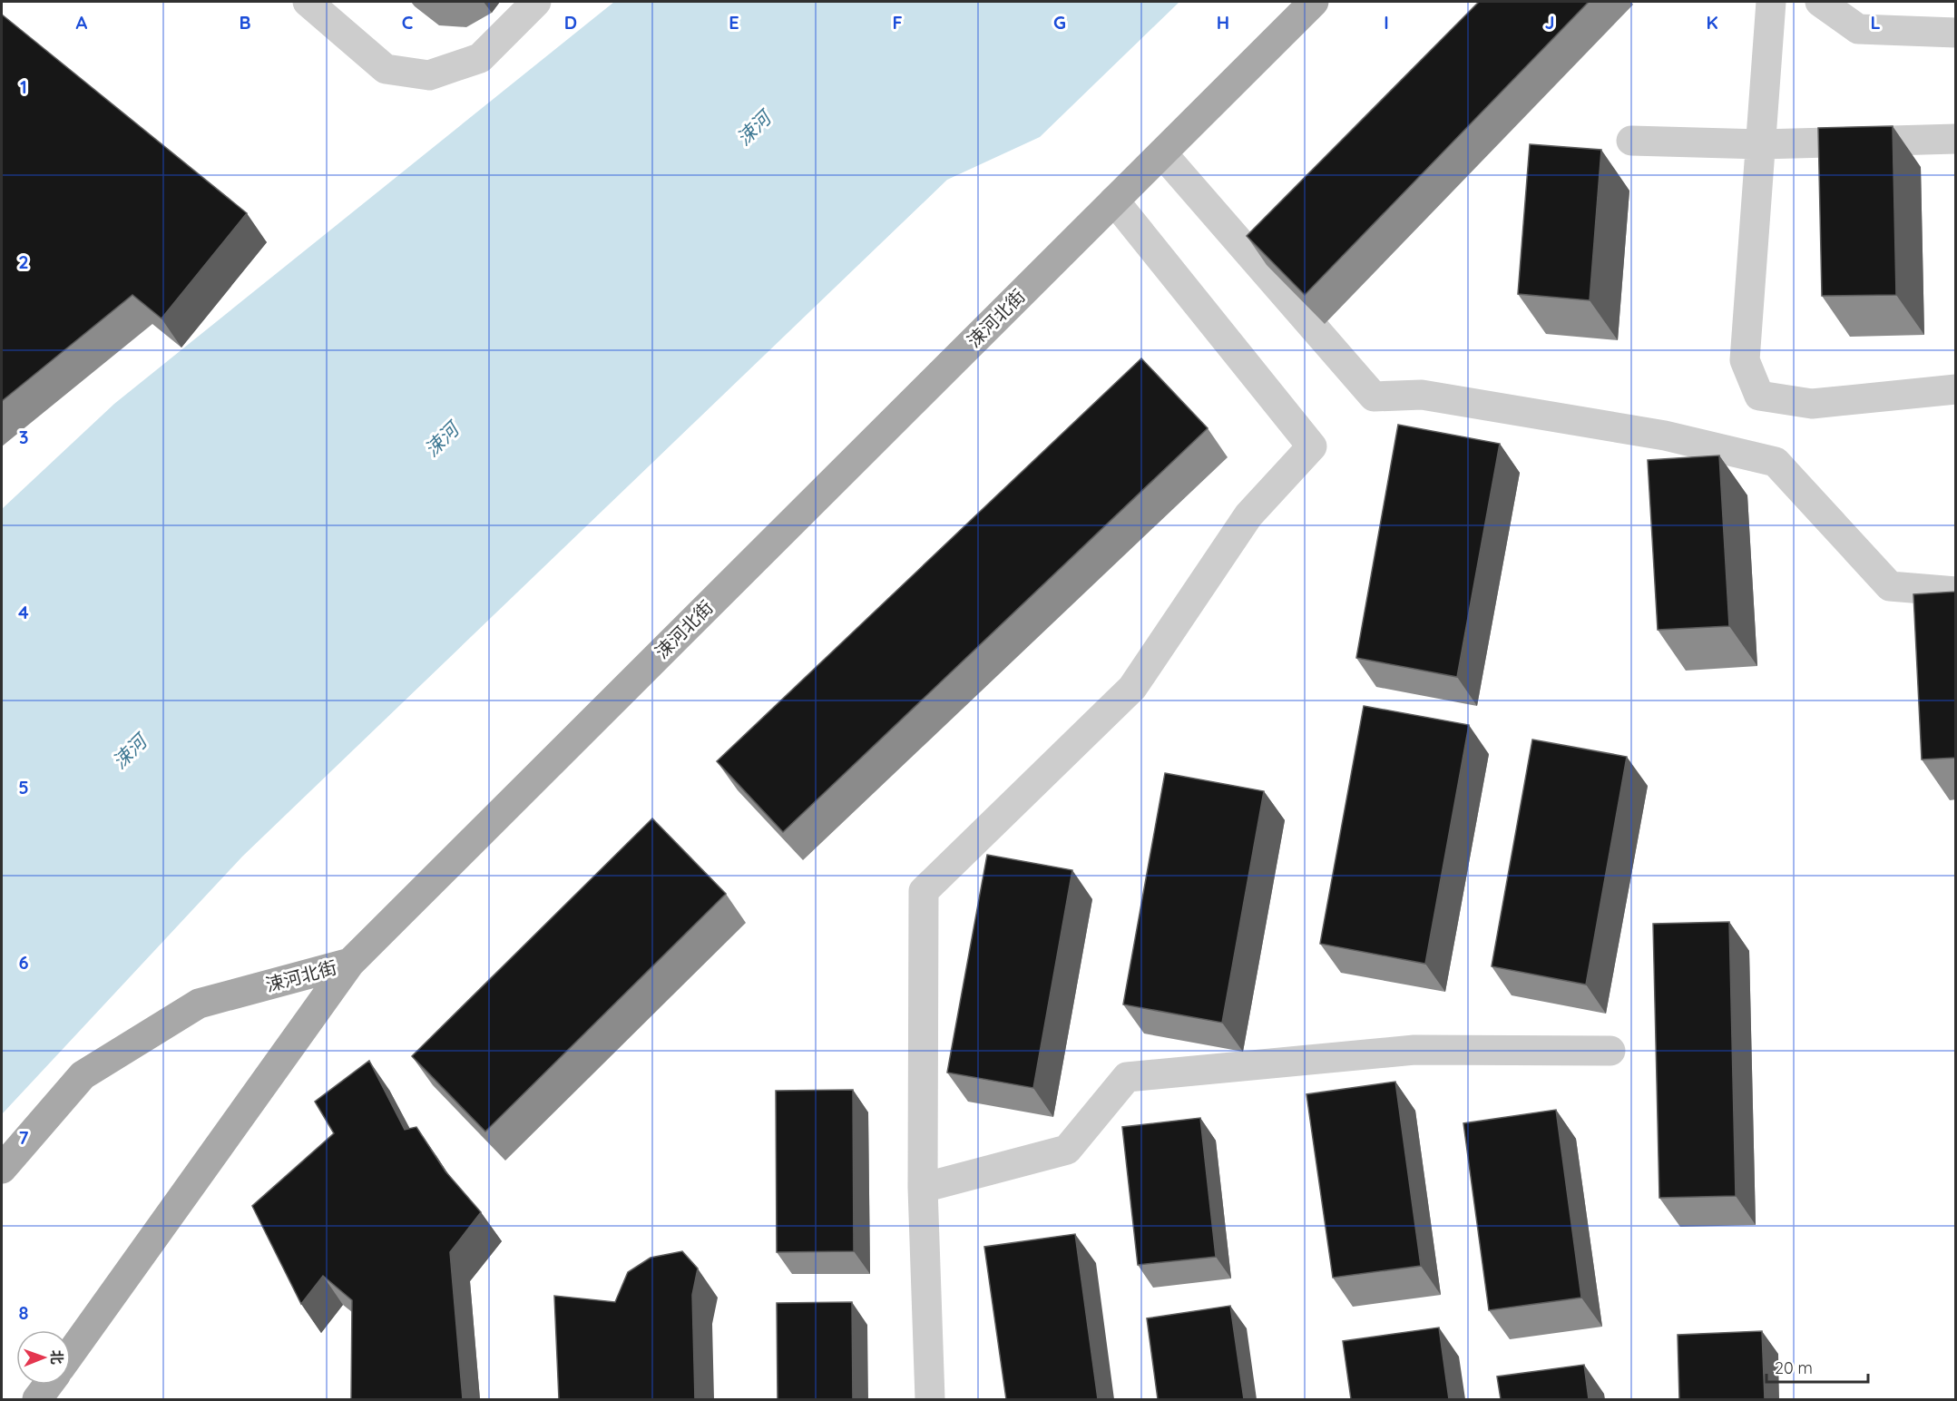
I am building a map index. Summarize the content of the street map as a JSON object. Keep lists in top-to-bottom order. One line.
{"streets":{"main road":["涑河北街"]},"water":["涑河"],"scale_bar":"20 m","north":"right","grid":{"columns":["A","B","C","D","E","F","G","H","I","J","K","L"],"rows":["1","2","3","4","5","6","7","8"]}}
